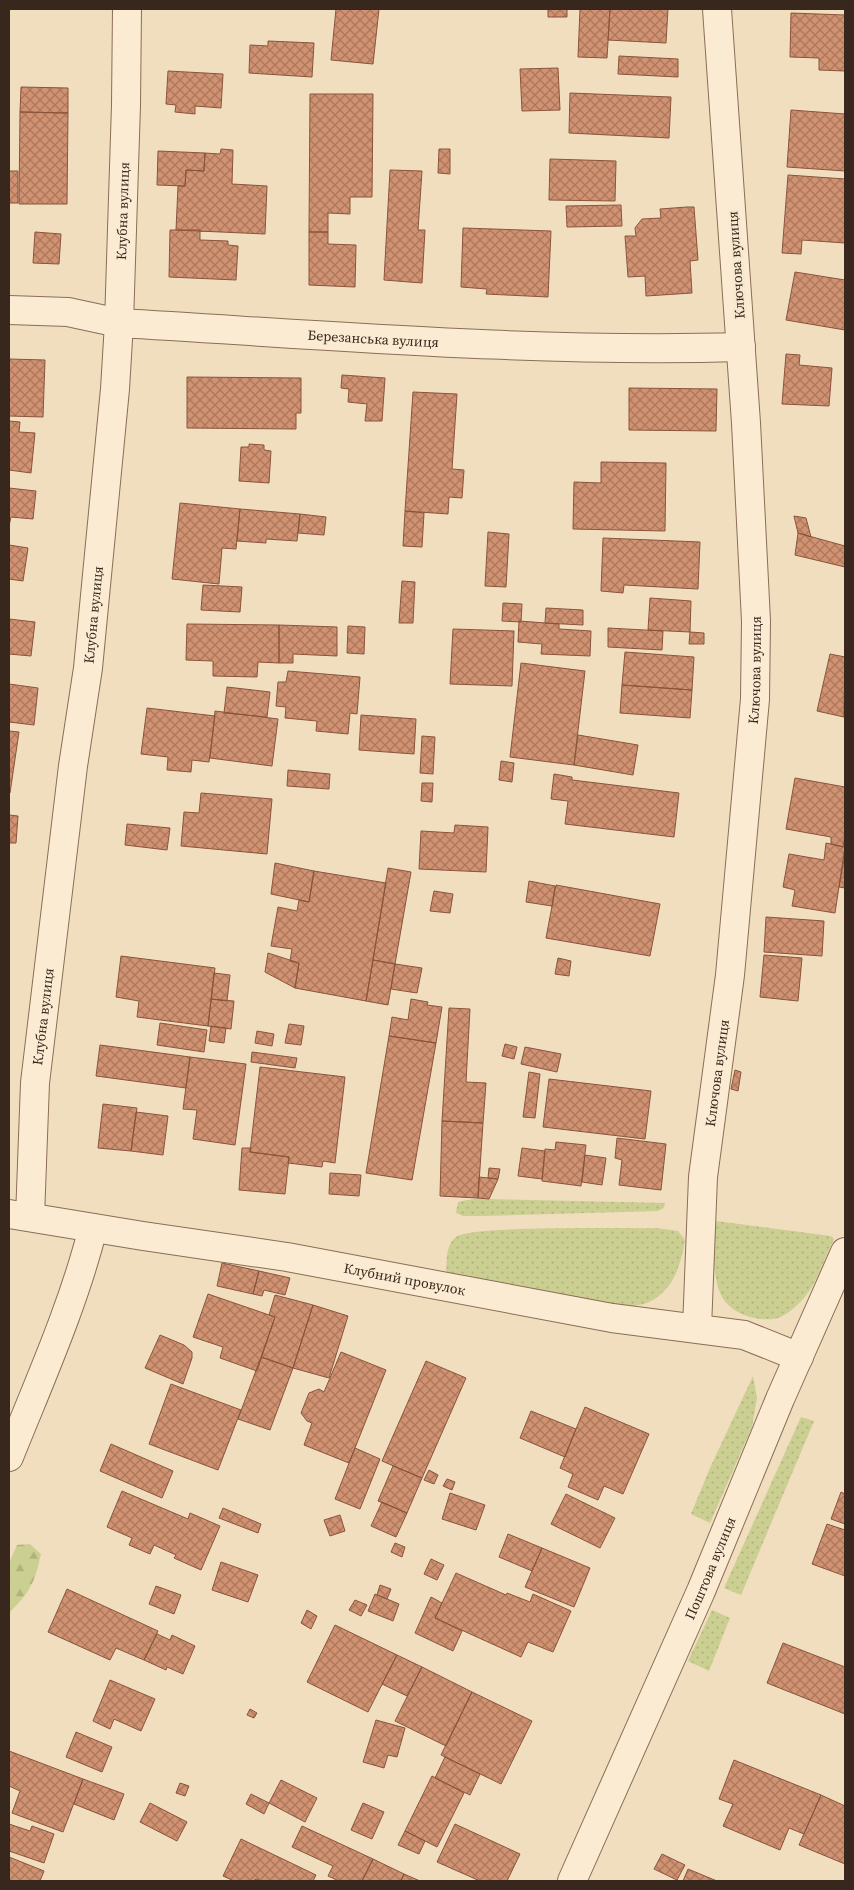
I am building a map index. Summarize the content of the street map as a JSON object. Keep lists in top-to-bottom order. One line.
{"streets":{"street":["Клубна вулиця","Ключова вулиця","Березанська вулиця","Клубний провулок","Поштова вулиця"]},"crossings":[["Клубна вулиця","Березанська вулиця"],["Клубна вулиця","Клубний провулок"],["Ключова вулиця","Березанська вулиця"],["Ключова вулиця","Клубний провулок"],["Клубний провулок","Поштова вулиця"]]}
